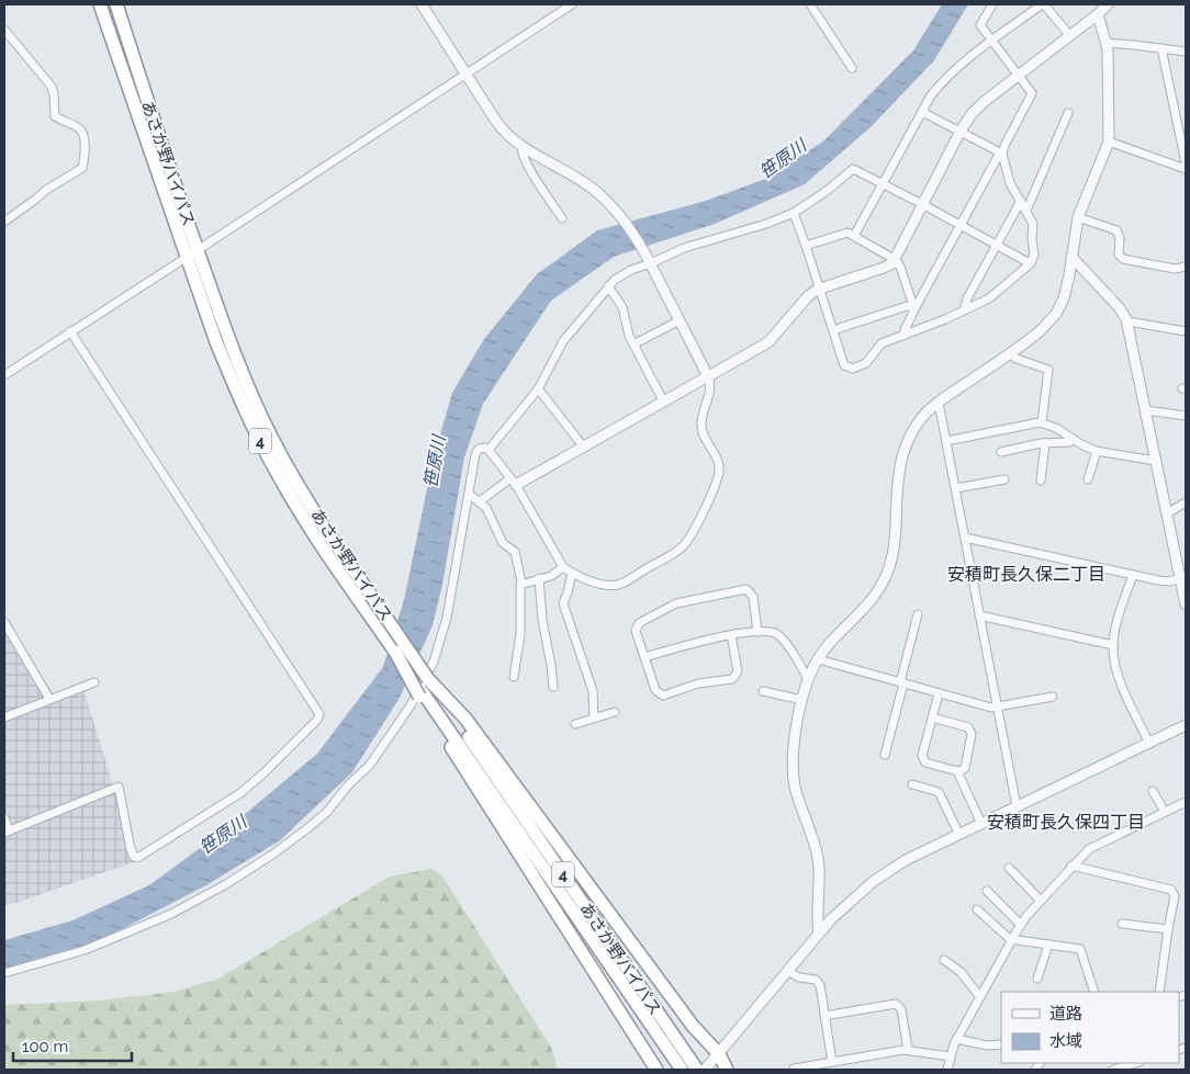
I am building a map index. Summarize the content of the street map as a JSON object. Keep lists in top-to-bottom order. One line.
{"streets":{"highway":["あさか野バイパス","4"]},"districts":["安積町長久保二丁目","安積町長久保四丁目"],"water":["笹原川"],"legend":["道路","水域"],"scale_bar":"100 m"}
